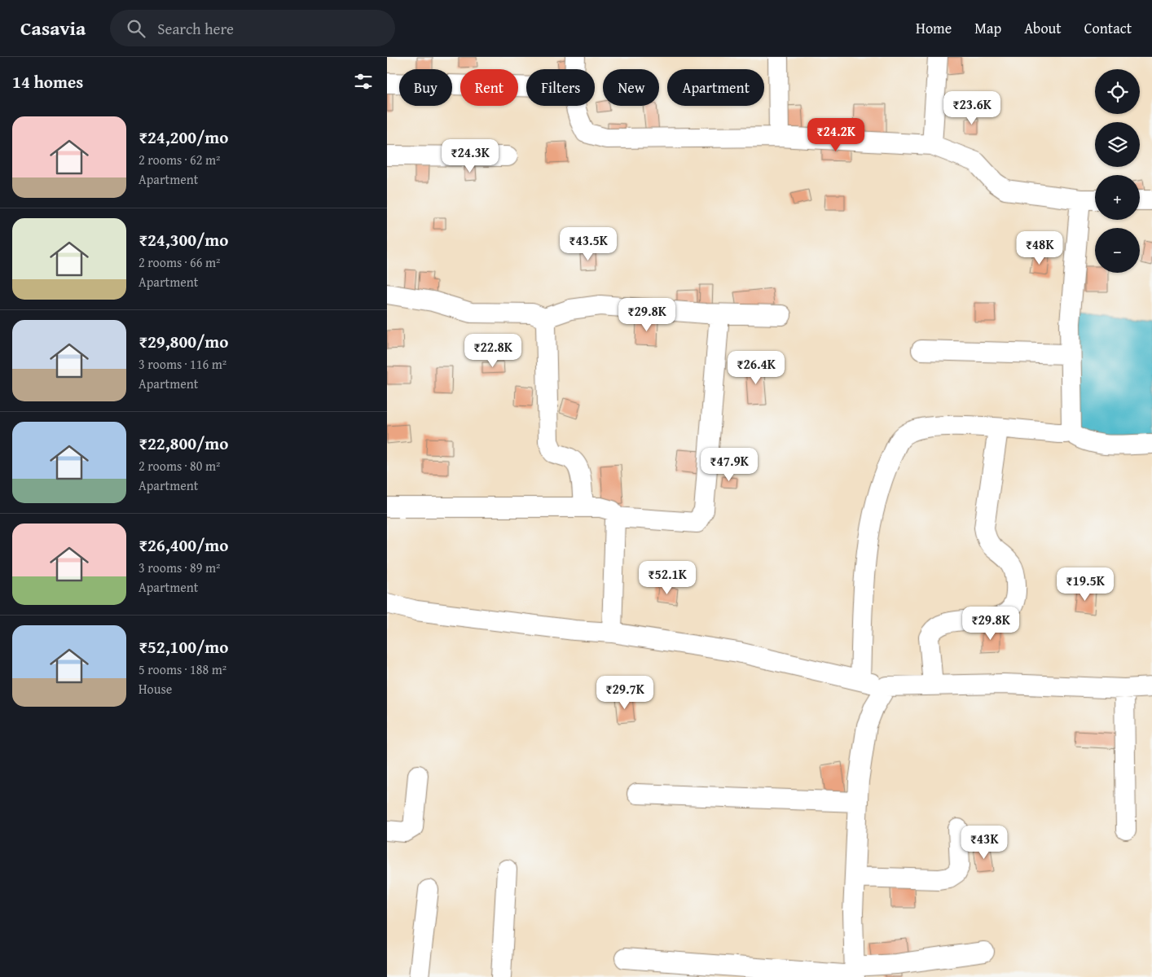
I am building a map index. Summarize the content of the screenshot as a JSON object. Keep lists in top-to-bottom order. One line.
{"page":{"header":"Casavia","search":"Search here","nav":["Home","Map","About","Contact"],"heading":"14 homes","map_buttons":["+","−"],"chip":["Buy","Rent","Filters","New","Apartment"],"price":["₹23.6K","₹24.2K","₹24.3K","₹43.5K","₹48K","₹29.8K","₹22.8K","₹26.4K","₹47.9K","₹52.1K","₹19.5K","₹29.8K","₹29.7K","₹43K"],"list":[{"name":"₹24,200/mo","note":"2 rooms · 62 m² · Apartment"},{"name":"₹24,300/mo","note":"2 rooms · 66 m² · Apartment"},{"name":"₹29,800/mo","note":"3 rooms · 116 m² · Apartment"},{"name":"₹22,800/mo","note":"2 rooms · 80 m² · Apartment"},{"name":"₹26,400/mo","note":"3 rooms · 89 m² · Apartment"},{"name":"₹52,100/mo","note":"5 rooms · 188 m² · House"}]}}
